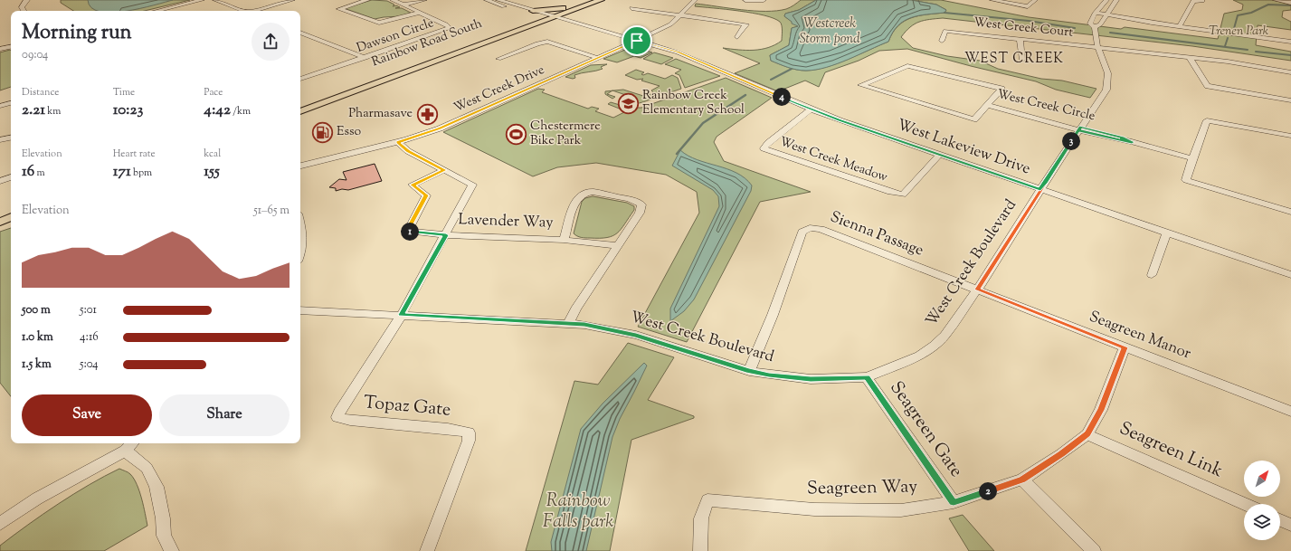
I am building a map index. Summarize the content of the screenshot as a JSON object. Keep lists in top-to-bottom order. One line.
{"streets":{"main road":["Rainbow Road South"],"street":["West Creek Court","Dawson Circle","West Creek Drive","West Creek Circle","West Lakeview Drive","West Creek Meadow","Lavender Way","Sienna Passage","West Creek Boulevard","Seagreen Manor","Topaz Gate","Seagreen Gate","Seagreen Link","Seagreen Way"]},"crossings":[["West Creek Court","West Creek Boulevard"],["Rainbow Road South","West Lakeview Drive"],["West Creek Drive","West Lakeview Drive"],["West Creek Circle","West Creek Boulevard"],["West Lakeview Drive","West Creek Meadow"],["West Lakeview Drive","West Creek Boulevard"],["Lavender Way","West Creek Boulevard"],["Sienna Passage","West Creek Boulevard"],["Sienna Passage","Seagreen Manor"],["West Creek Boulevard","Seagreen Manor"],["West Creek Boulevard","Topaz Gate"],["West Creek Boulevard","Seagreen Gate"],["Seagreen Manor","Seagreen Way"],["Seagreen Gate","Seagreen Way"],["Seagreen Link","Seagreen Way"]],"districts":["WEST CREEK"],"water":["Westcreek Storm pond"],"parks":["Trenen Park","Rainbow Falls park"],"places":{"school or university":["Rainbow Creek Elementary School"],"pharmacy":["Pharmasave"],"fuel station":["Esso"],"sports":["Chestermere Bike Park"]},"north":"top right","page":{"heading":["Morning run","09:04"],"stats":[["Distance","2.21 km"],["Time","10:23"],["Pace","4:42 /km"],["Elevation","16 m"],["Heart rate","171 bpm"],["kcal","155"]],"pins":["4","3","1","2"],"chart":["Elevation","51–65 m"],"list":[{"name":"500 m","note":"5:01"},{"name":"1.0 km","note":"4:16"},{"name":"1.5 km","note":"5:04"}],"buttons":["Save","Share"]}}
